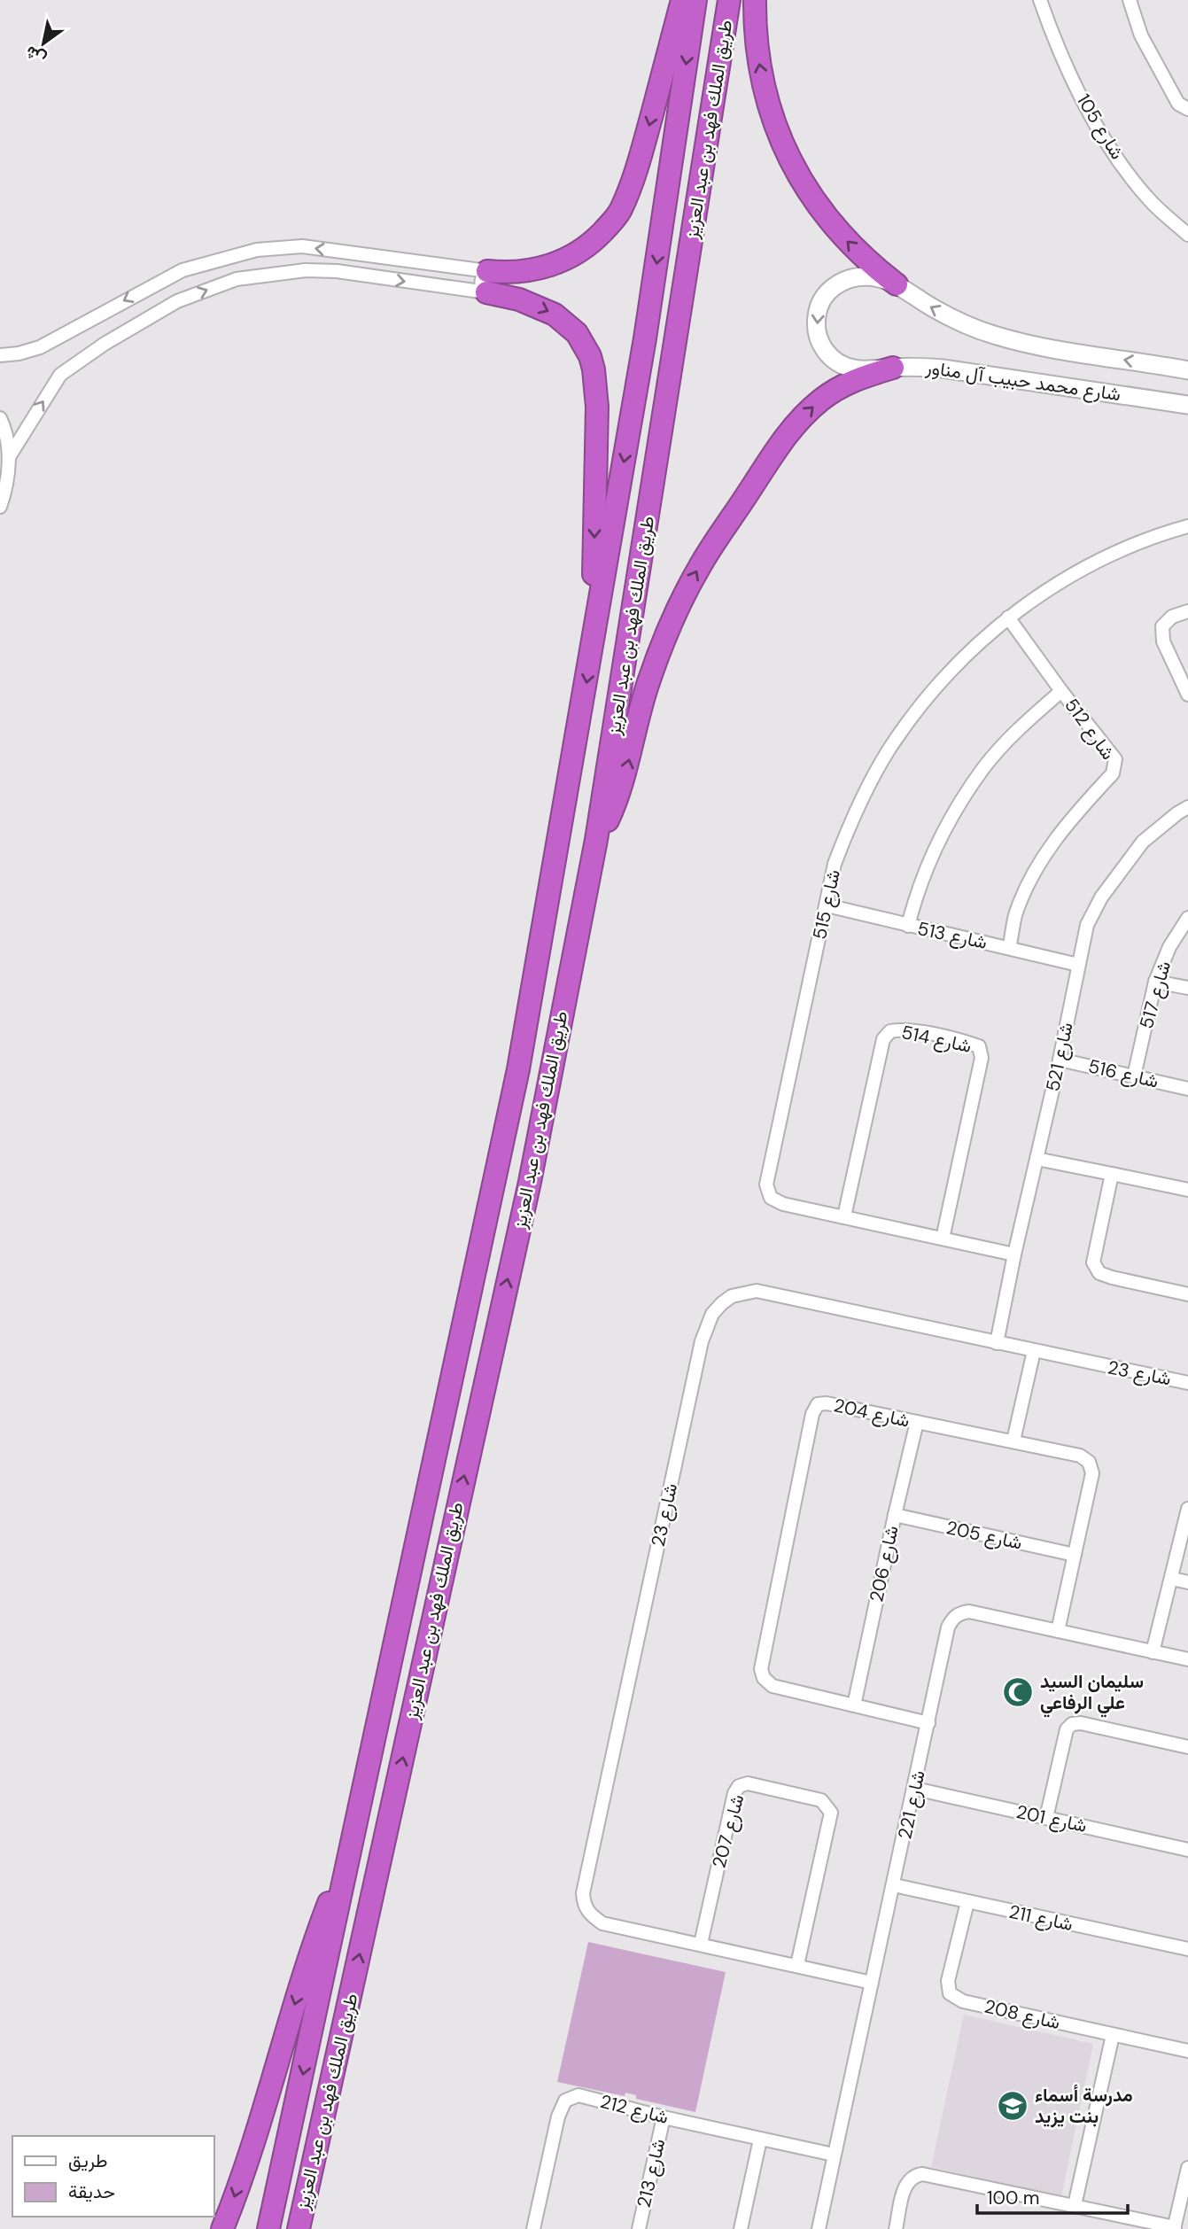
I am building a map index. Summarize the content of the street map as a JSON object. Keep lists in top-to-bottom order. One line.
{"streets":{"highway":["طريق الملك فهد بن عبد العزيز"],"main road":["شارع محمد حبيب آل مناور"],"street":["شارع 105","شارع 512","شارع 515","شارع 513","شارع 517","شارع 514","شارع 521","شارع 516","شارع 23","شارع 204","شارع 205","شارع 206","شارع 221","شارع 201","شارع 207","شارع 211","شارع 208","شارع 212","شارع 213"]},"crossings":[["شارع 512","شارع 513"],["شارع 515","شارع 513"],["شارع 515","شارع 514"],["شارع 515","شارع 521"],["شارع 513","شارع 521"],["شارع 517","شارع 516"],["شارع 521","شارع 516"],["شارع 521","شارع 23"],["شارع 23","شارع 221"],["شارع 23","شارع 207"],["شارع 204","شارع 205"],["شارع 204","شارع 206"],["شارع 204","شارع 221"],["شارع 205","شارع 206"],["شارع 221","شارع 201"],["شارع 221","شارع 211"],["شارع 221","شارع 212"],["شارع 211","شارع 208"],["شارع 212","شارع 213"]],"places":{"mosque":["سليمان السيد علي الرفاعي"],"school or university":["مدرسة أسماء بنت يزيد"]},"legend":["طريق","حديقة"],"scale_bar":"100 m","north":"bottom left"}
